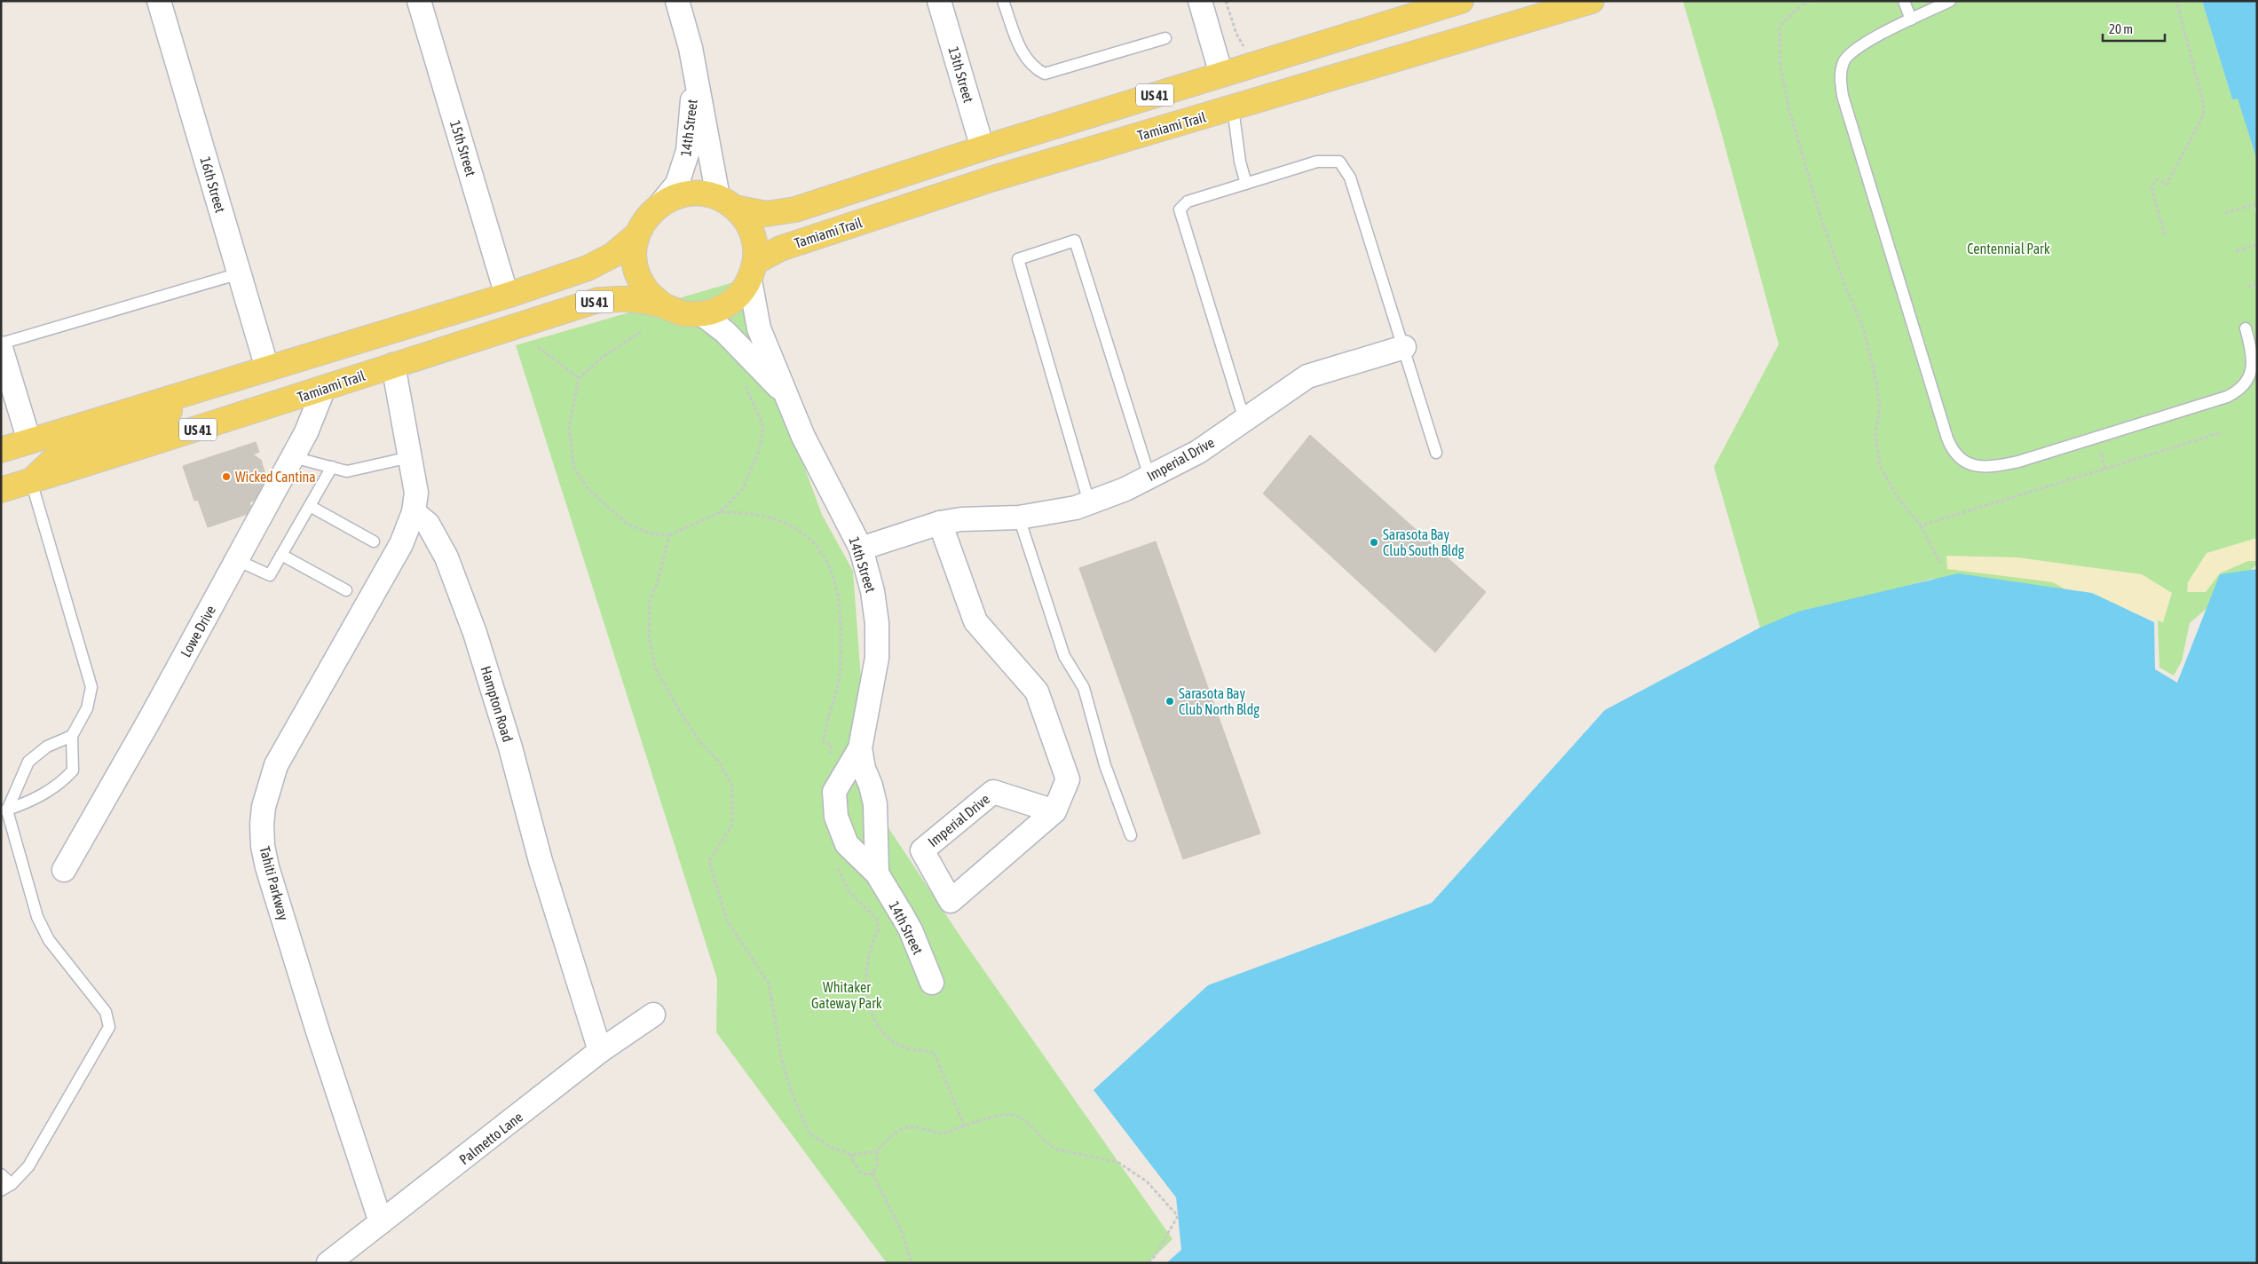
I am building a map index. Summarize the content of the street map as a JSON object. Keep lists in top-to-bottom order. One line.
{"streets":{"main road":["US 41","Tamiami Trail"],"street":["13th Street","14th Street","15th Street","16th Street","Imperial Drive","Lowe Drive","Hampton Road","Tahiti Parkway","Palmetto Lane"]},"crossings":[["13th Street","Tamiami Trail"],["Tamiami Trail","14th Street"],["Tamiami Trail","15th Street"],["Tamiami Trail","16th Street"],["Tamiami Trail","Lowe Drive"],["14th Street","Imperial Drive"],["Hampton Road","Tahiti Parkway"],["Hampton Road","Palmetto Lane"],["Tahiti Parkway","Palmetto Lane"]],"parks":["Centennial Park","Whitaker Gateway Park"],"places":["Wicked Cantina","Sarasota Bay Club South Bldg","Sarasota Bay Club North Bldg"],"scale_bar":"20 m"}
